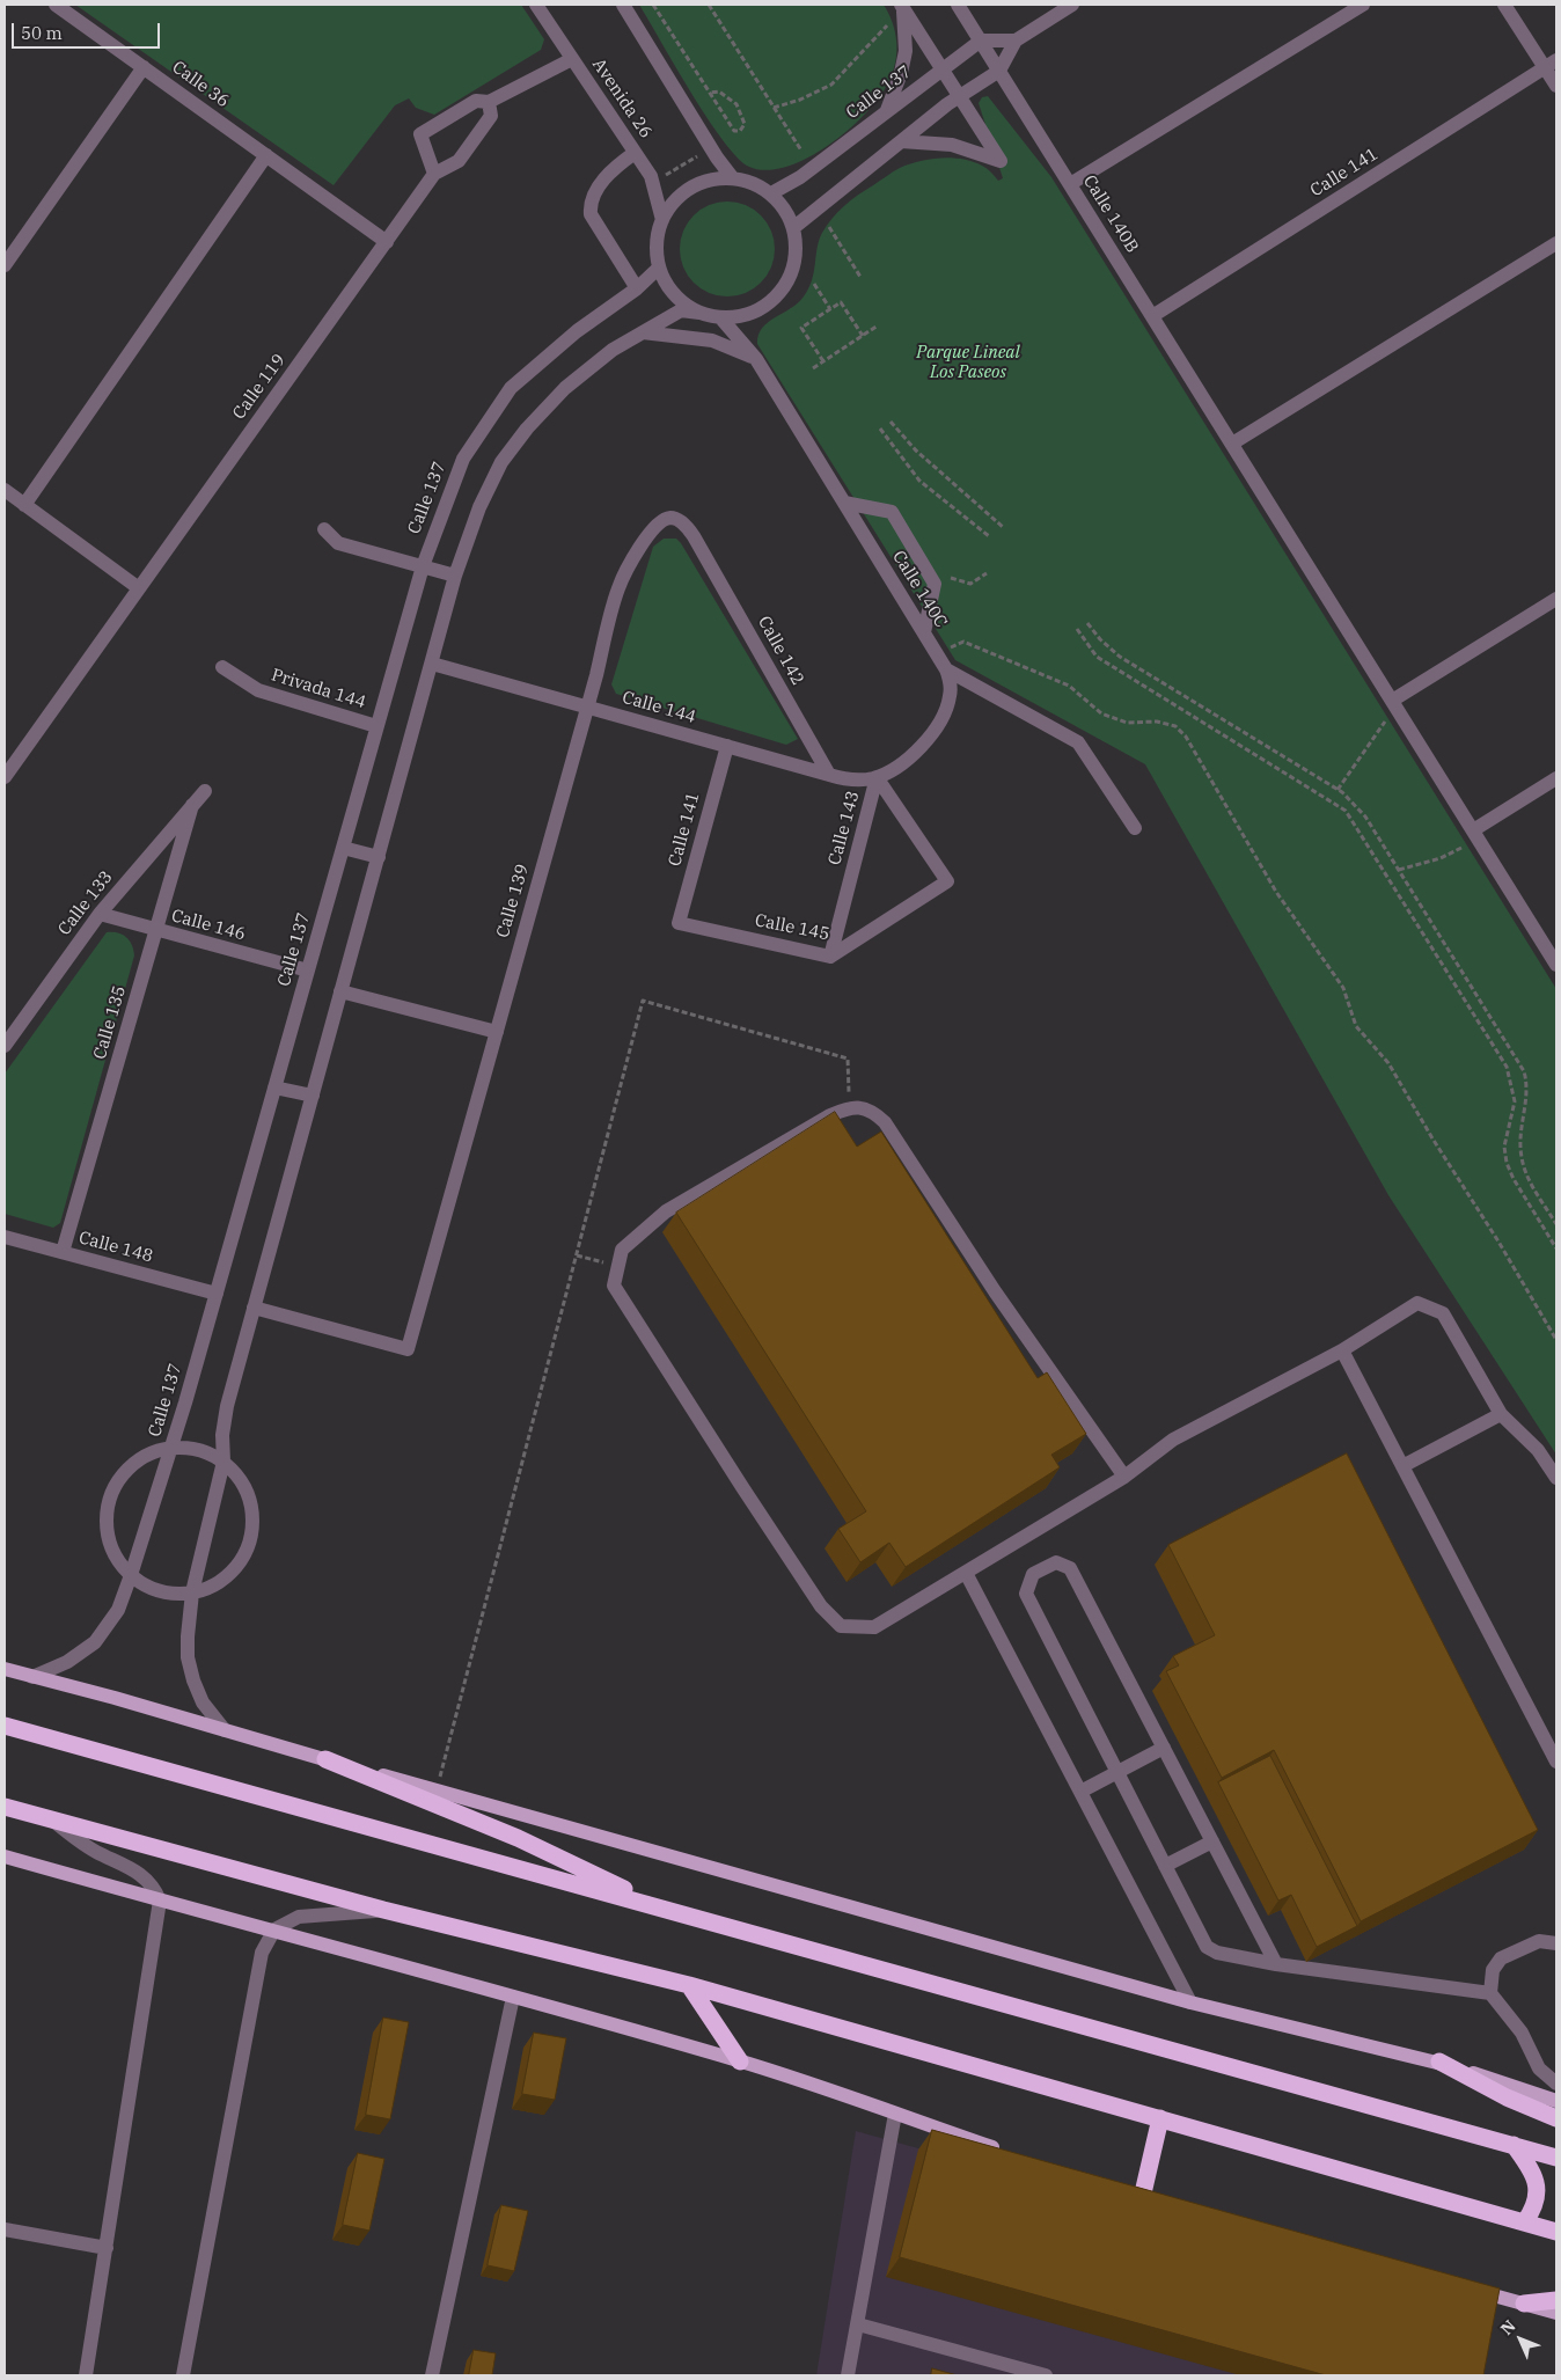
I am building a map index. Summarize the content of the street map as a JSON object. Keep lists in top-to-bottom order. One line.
{"streets":{"street":["Calle 36","Calle 137","Avenida 26","Calle 141","Calle 140B","Calle 119","Calle 140C","Calle 142","Privada 144","Calle 144","Calle 143","Calle 139","Calle 133","Calle 146","Calle 145","Calle 135","Calle 148"]},"crossings":[["Calle 36","Calle 119"],["Calle 137","Avenida 26"],["Calle 137","Calle 140B"],["Calle 137","Calle 140C"],["Calle 137","Privada 144"],["Calle 137","Calle 146"],["Calle 137","Calle 148"],["Avenida 26","Calle 140C"],["Calle 141","Calle 140B"],["Calle 141","Calle 144"],["Calle 141","Calle 145"],["Calle 140C","Calle 143"],["Calle 142","Calle 144"],["Calle 142","Calle 139"],["Calle 144","Calle 143"],["Calle 144","Calle 139"],["Calle 144","Calle 145"],["Calle 143","Calle 145"],["Calle 133","Calle 146"],["Calle 133","Calle 135"],["Calle 146","Calle 135"],["Calle 135","Calle 148"]],"parks":["Parque Lineal Los Paseos"],"scale_bar":"50 m","north":"top left"}
